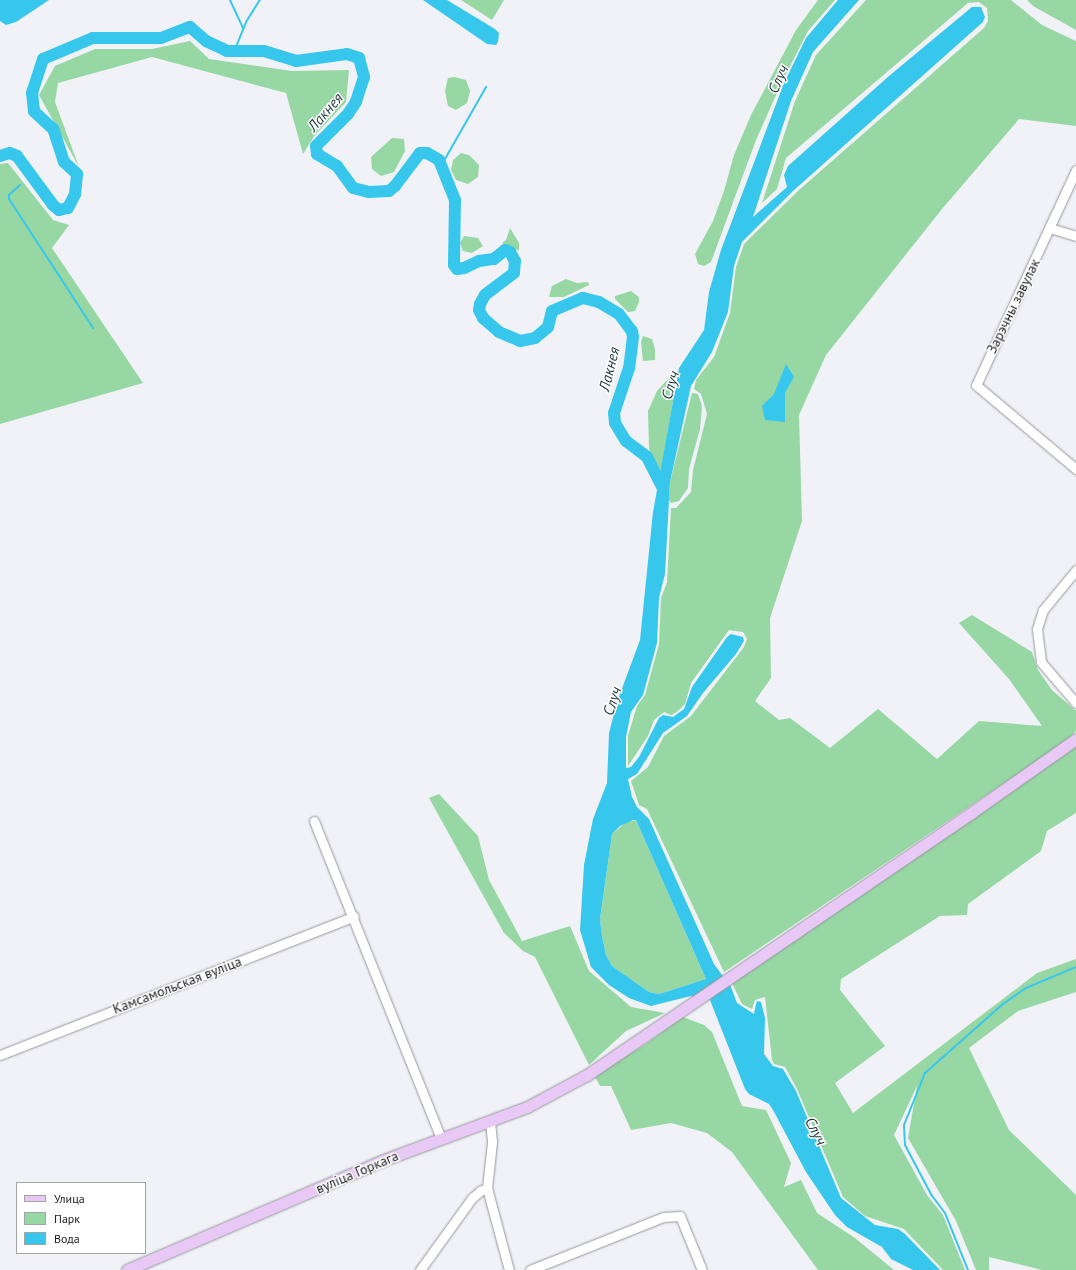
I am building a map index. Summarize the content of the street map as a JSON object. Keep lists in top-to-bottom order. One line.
{"streets":{"main road":["вуліца Горкага"],"street":["Зарэчны завулак","Камсамольская вуліца"]},"water":["Случ","Лакнея"],"legend":["Улица","Парк","Вода"]}
